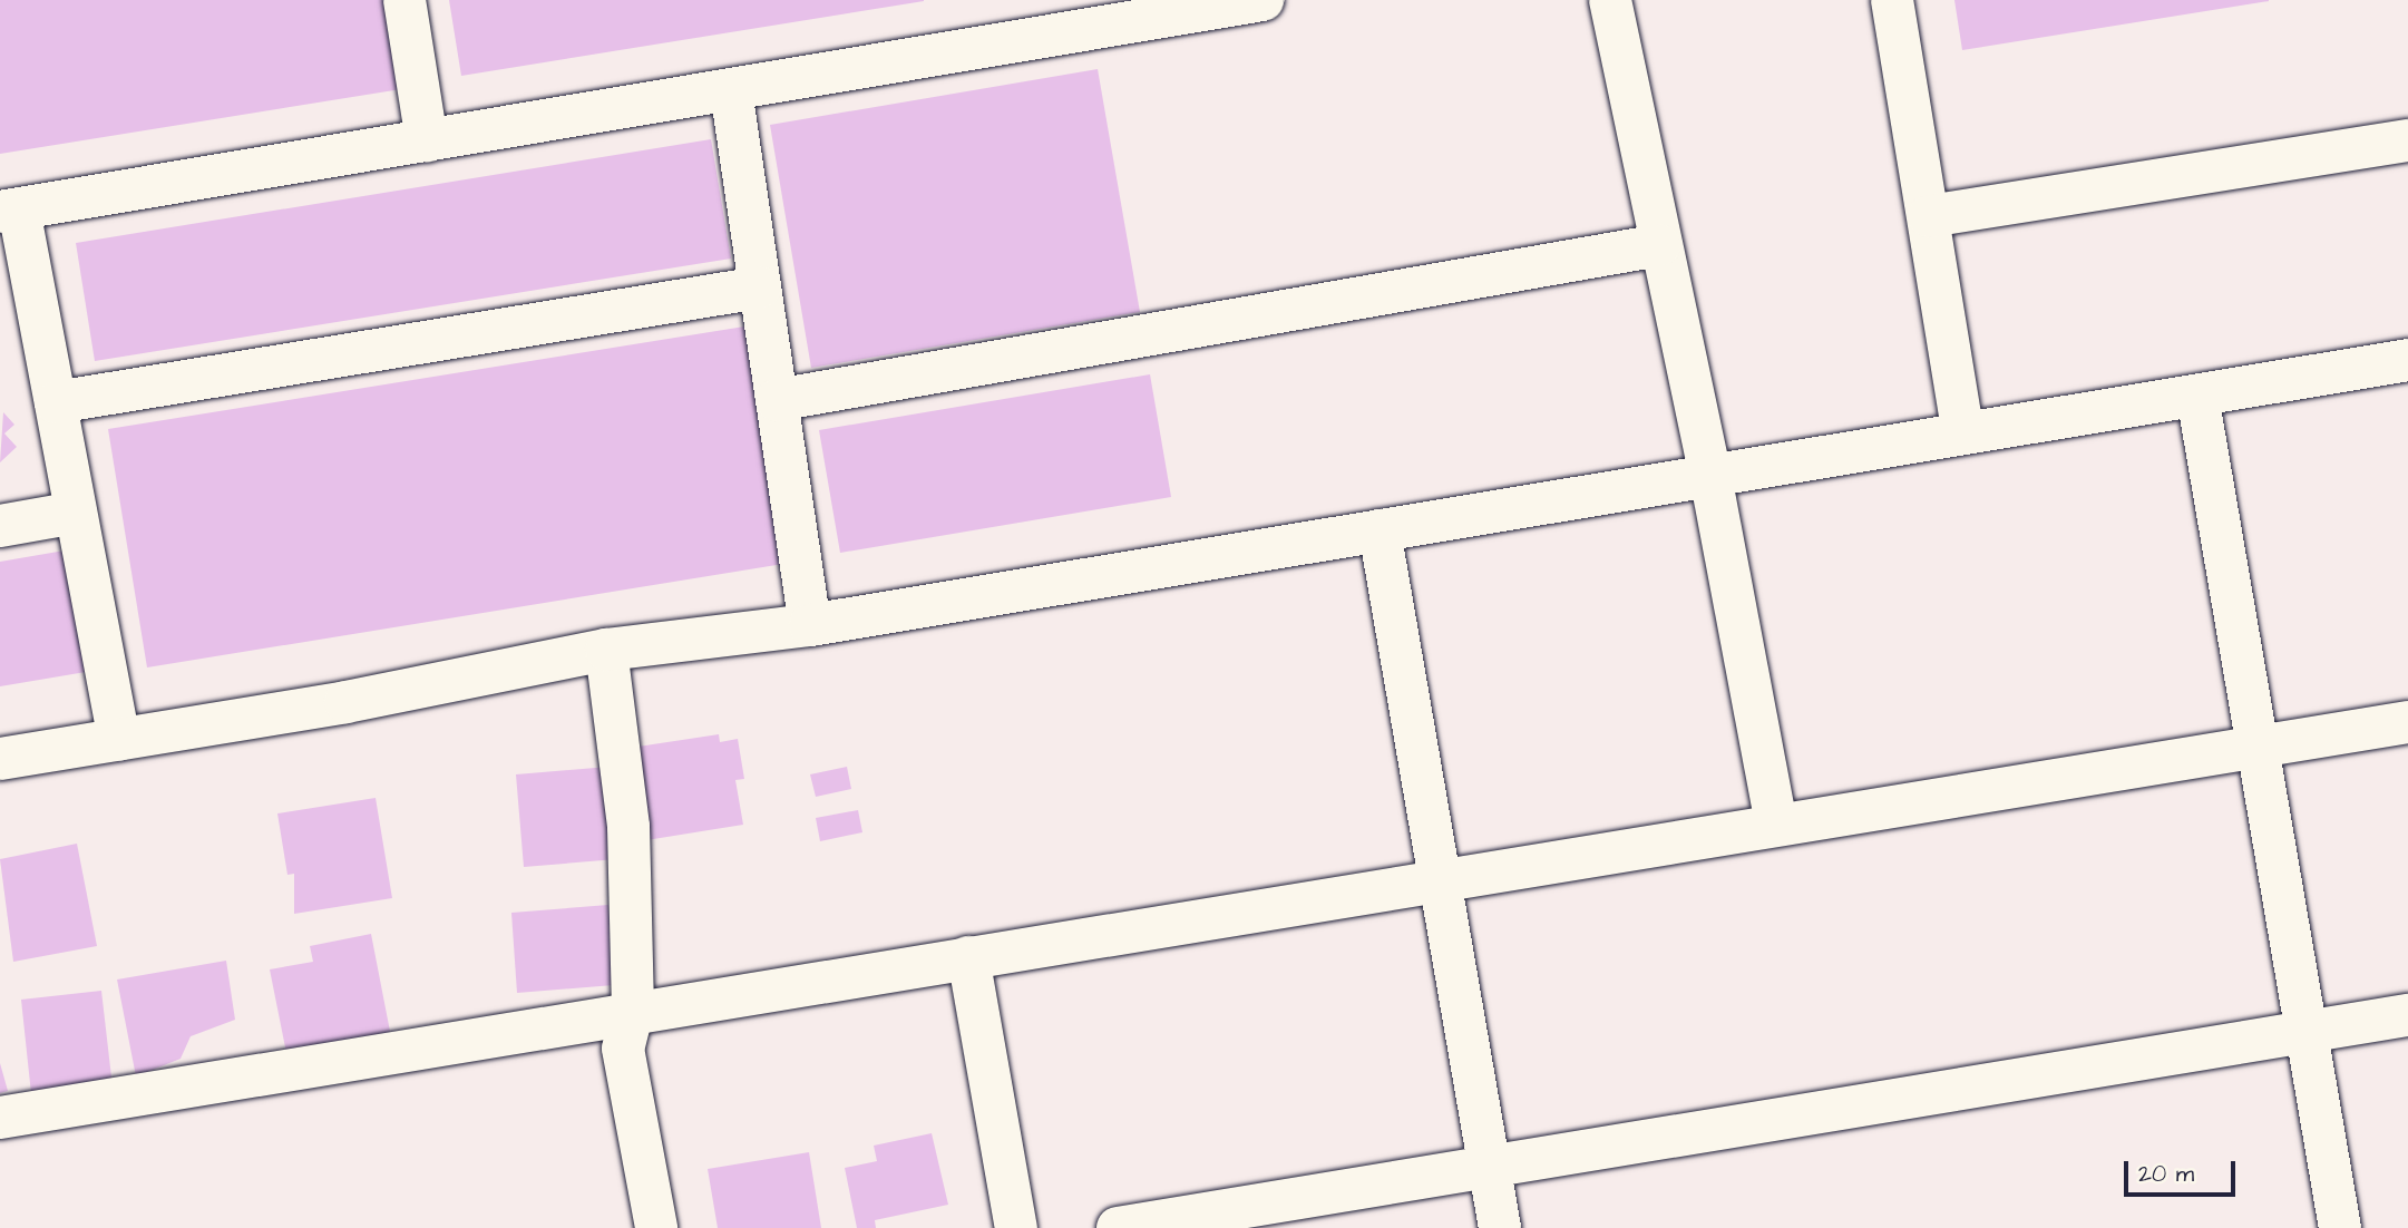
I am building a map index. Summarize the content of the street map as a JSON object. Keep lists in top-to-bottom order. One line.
{"scale_bar":"20 m"}
